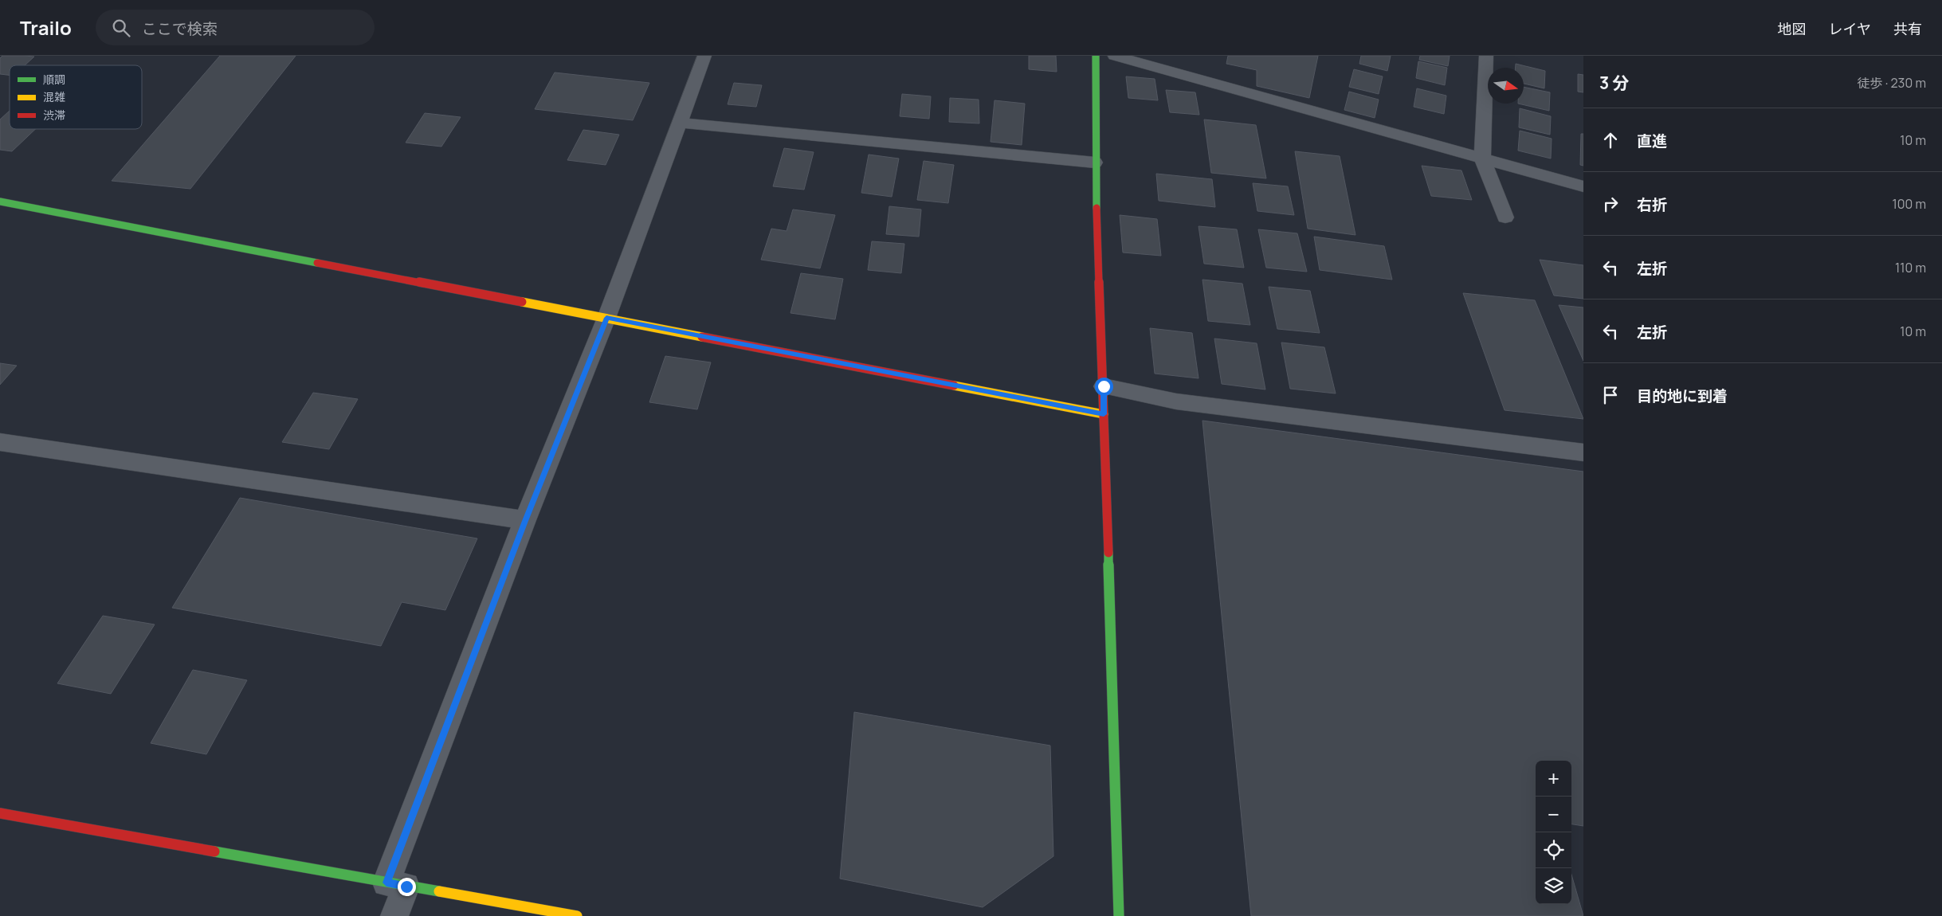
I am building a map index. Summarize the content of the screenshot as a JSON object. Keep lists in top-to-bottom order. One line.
{"legend":["順調","混雑","渋滞"],"north":"right","page":{"header":"Trailo","search":"ここで検索","nav":["地図","レイヤ","共有"],"heading":["3 分","徒歩 · 230 m"],"list":[["直進","10 m"],["右折","100 m"],["左折","110 m"],["左折","10 m"],"目的地に到着"],"map_buttons":["+","−"]}}
